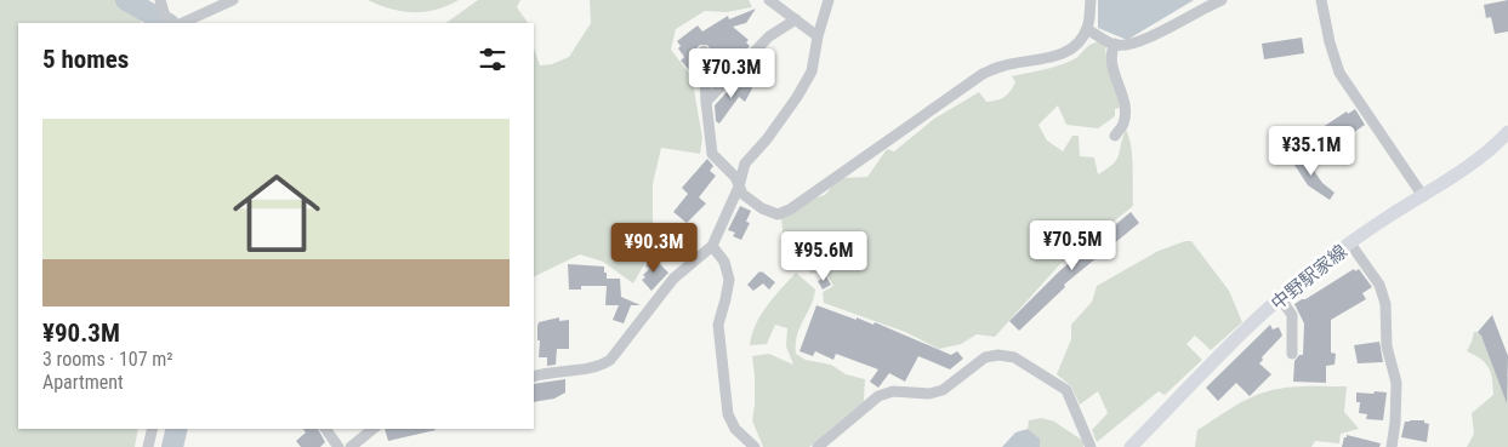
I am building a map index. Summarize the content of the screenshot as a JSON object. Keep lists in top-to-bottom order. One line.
{"streets":{"main road":["中野駅家線"]},"page":{"heading":"5 homes","price":["¥70.3M","¥35.1M","¥70.5M","¥90.3M","¥95.6M"],"list":[{"name":"¥90.3M","note":"3 rooms · 107 m² · Apartment"}]}}
